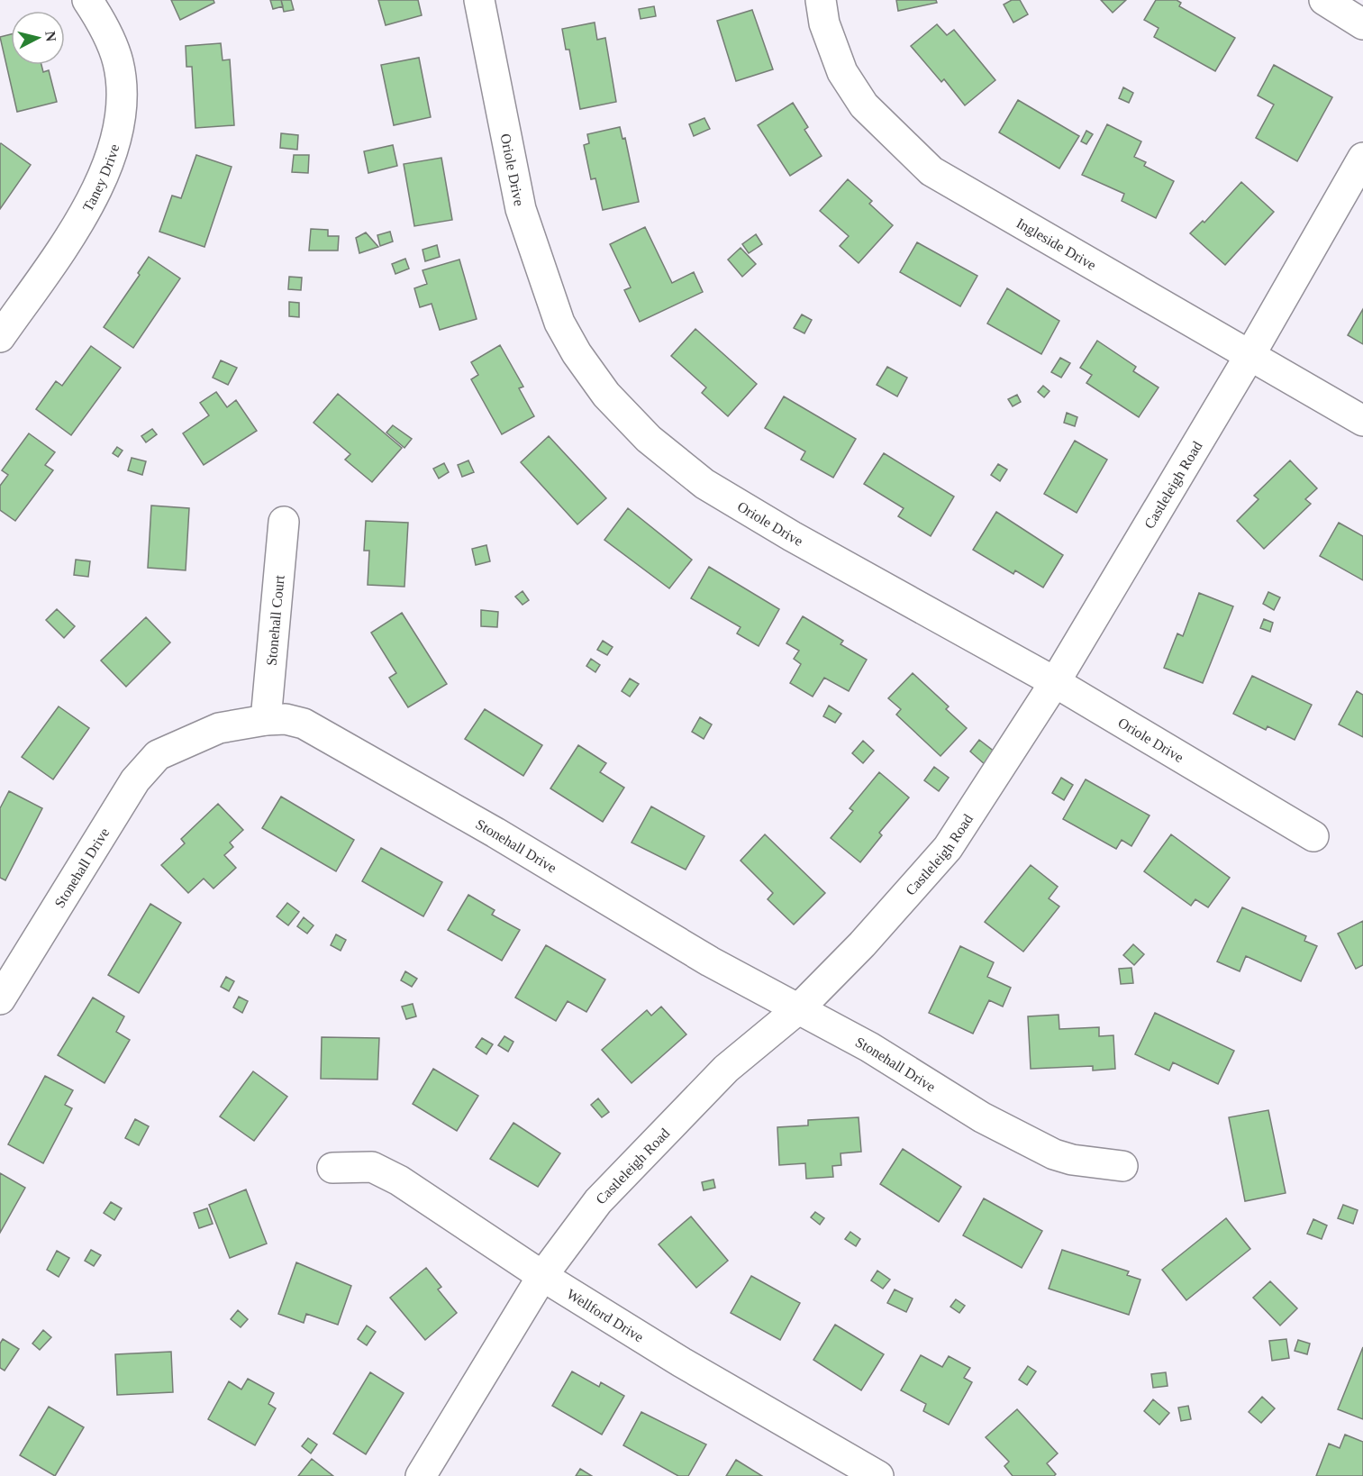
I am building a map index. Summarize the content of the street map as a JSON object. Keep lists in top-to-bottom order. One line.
{"streets":{"street":["Oriole Drive","Taney Drive","Ingleside Drive","Castleleigh Road","Stonehall Court","Stonehall Drive","Wellford Drive"]},"crossings":[["Oriole Drive","Castleleigh Road"],["Ingleside Drive","Castleleigh Road"],["Castleleigh Road","Stonehall Drive"],["Castleleigh Road","Wellford Drive"],["Stonehall Court","Stonehall Drive"]],"north":"right"}
